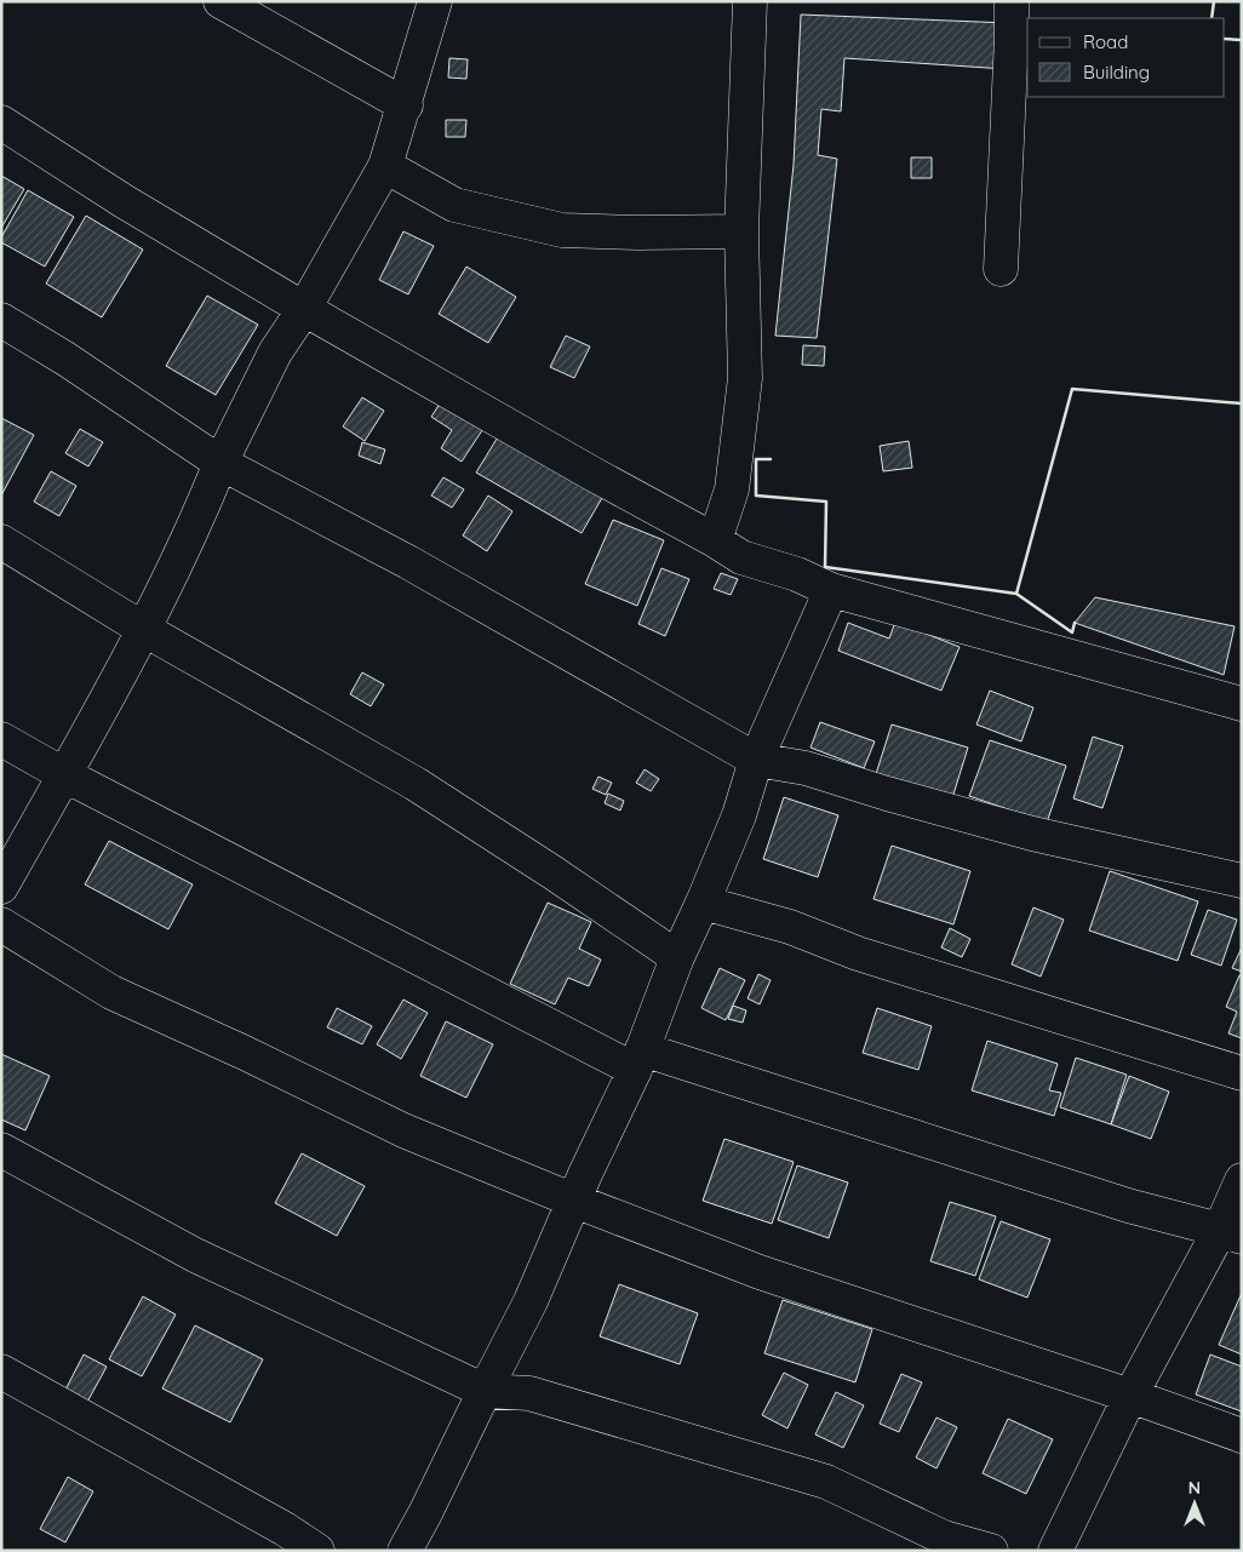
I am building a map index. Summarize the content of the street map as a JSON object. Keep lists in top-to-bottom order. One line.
{"legend":["Road","Building"],"north":"top"}
